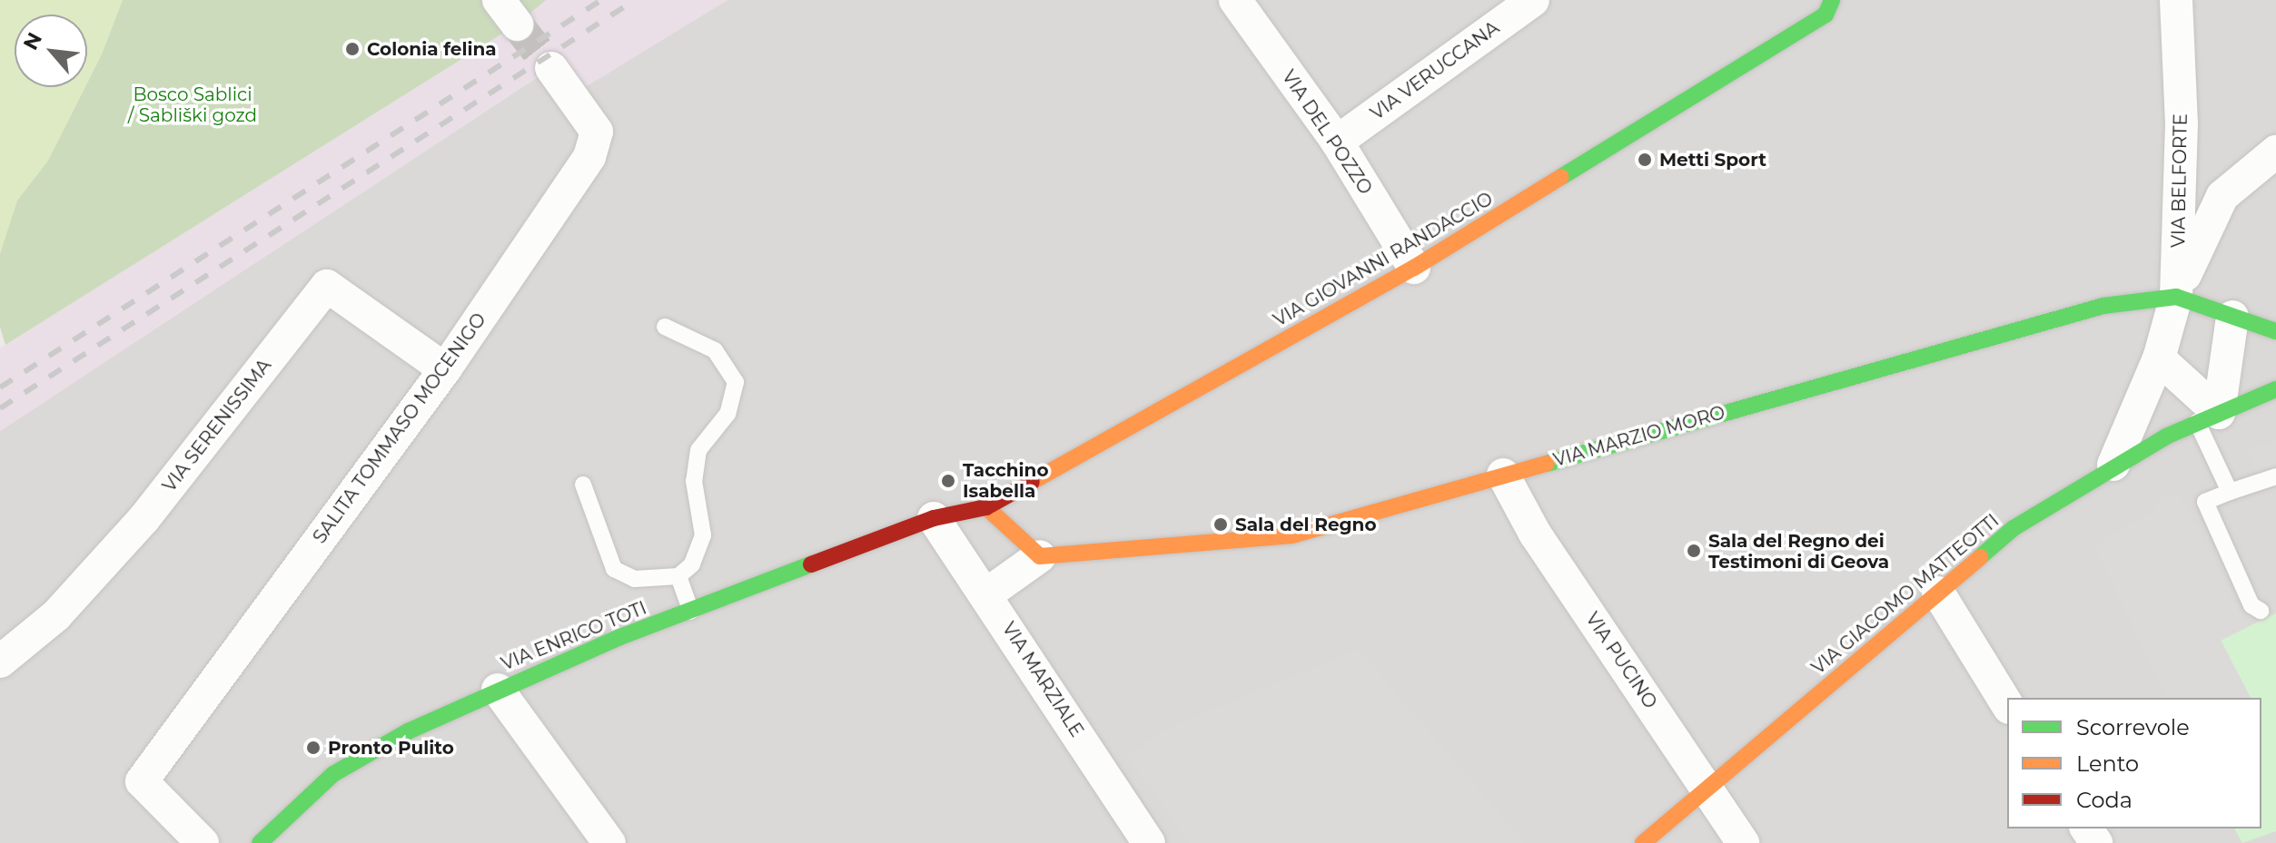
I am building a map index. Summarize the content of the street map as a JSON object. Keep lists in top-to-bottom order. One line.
{"streets":{"street":["VIA VERUCCANA","VIA DEL POZZO","VIA BELFORTE","VIA GIOVANNI RANDACCIO","VIA SERENISSIMA","SALITA TOMMASO MOCENIGO","VIA MARZIO MORO","VIA GIACOMO MATTEOTTI","VIA ENRICO TOTI","VIA PUCINO","VIA MARZIALE"]},"crossings":[["VIA VERUCCANA","VIA DEL POZZO"],["VIA DEL POZZO","VIA GIOVANNI RANDACCIO"],["VIA BELFORTE","VIA MARZIO MORO"],["VIA BELFORTE","VIA GIACOMO MATTEOTTI"],["VIA GIOVANNI RANDACCIO","VIA ENRICO TOTI"],["VIA GIOVANNI RANDACCIO","VIA MARZIALE"],["VIA SERENISSIMA","SALITA TOMMASO MOCENIGO"],["VIA MARZIO MORO","VIA PUCINO"],["VIA GIACOMO MATTEOTTI","VIA PUCINO"],["VIA ENRICO TOTI","VIA MARZIALE"]],"parks":["Bosco Sablici / Sabliški gozd"],"places":["Colonia felina","Metti Sport","Tacchino Isabella","Sala del Regno","Sala del Regno dei Testimoni di Geova","Pronto Pulito"],"legend":["Scorrevole","Lento","Coda"],"north":"top left"}
